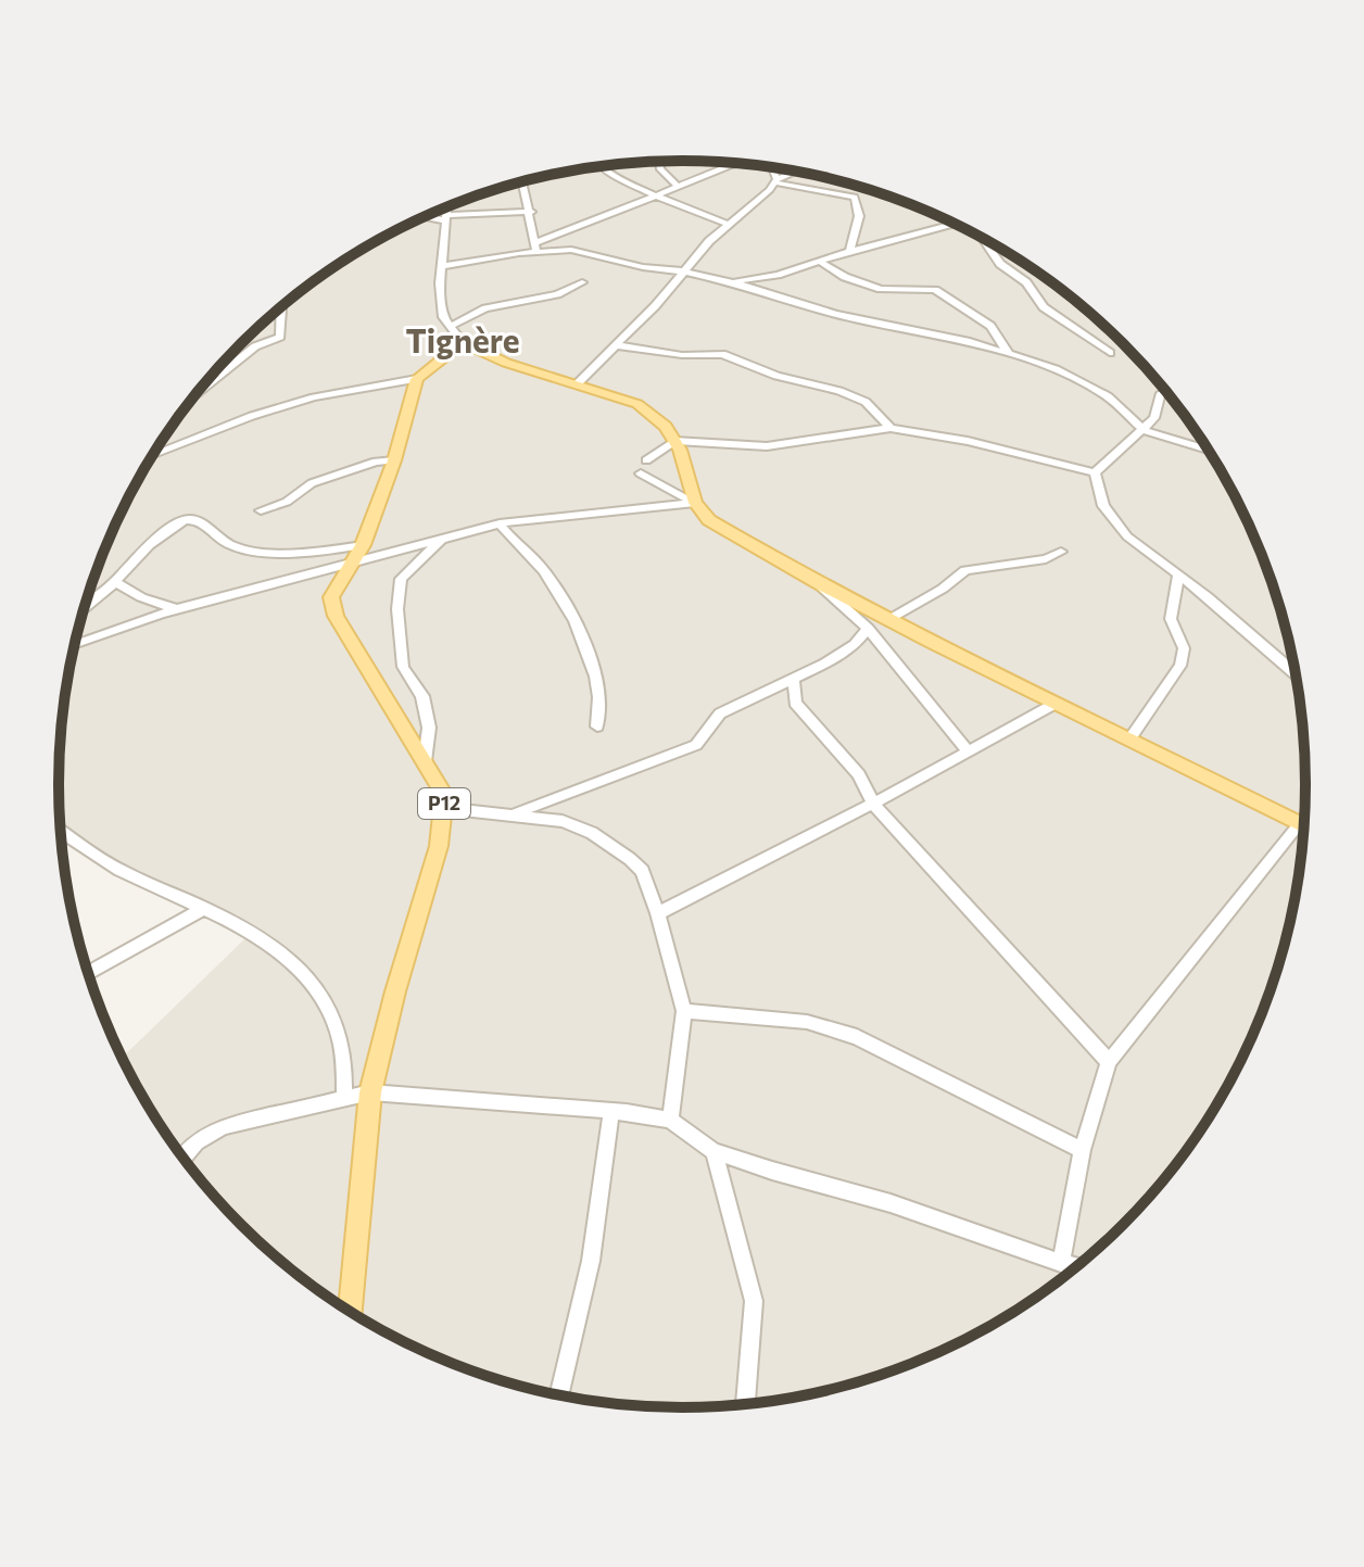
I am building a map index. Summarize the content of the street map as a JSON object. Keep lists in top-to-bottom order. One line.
{"streets":{"main road":["P12"]},"districts":["Tignère"]}
